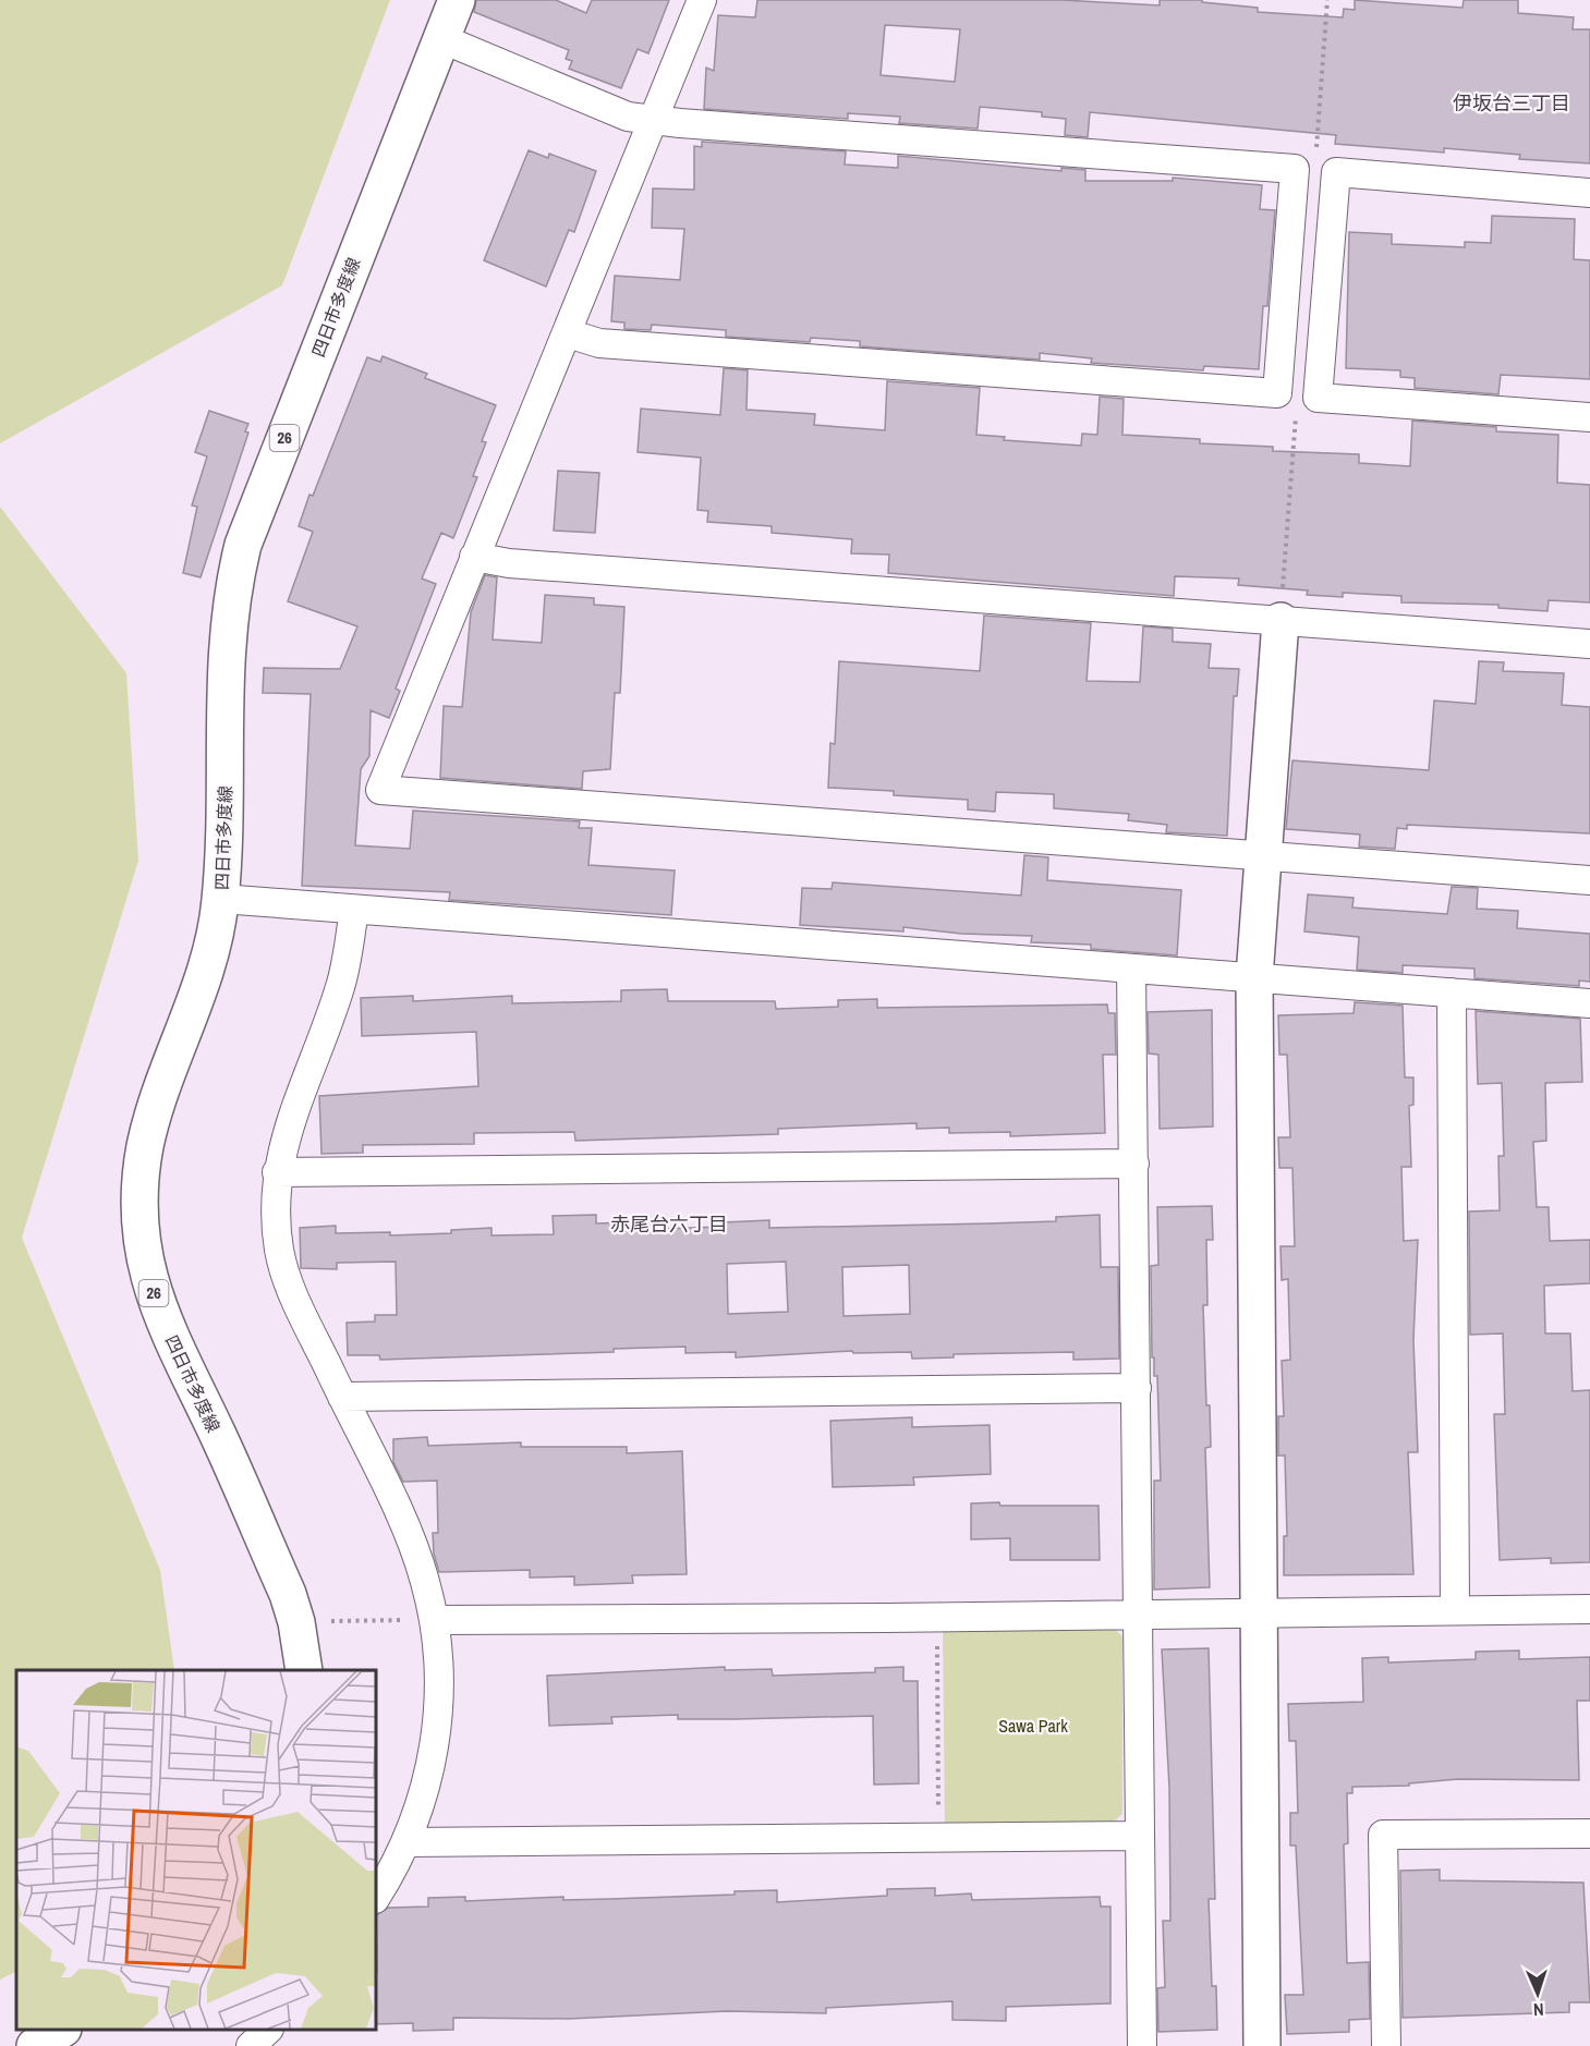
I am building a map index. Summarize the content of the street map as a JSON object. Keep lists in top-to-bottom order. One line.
{"streets":{"main road":["四日市多度線","26"]},"districts":["伊坂台三丁目","赤尾台六丁目"],"parks":["Sawa Park"],"north":"bottom"}
